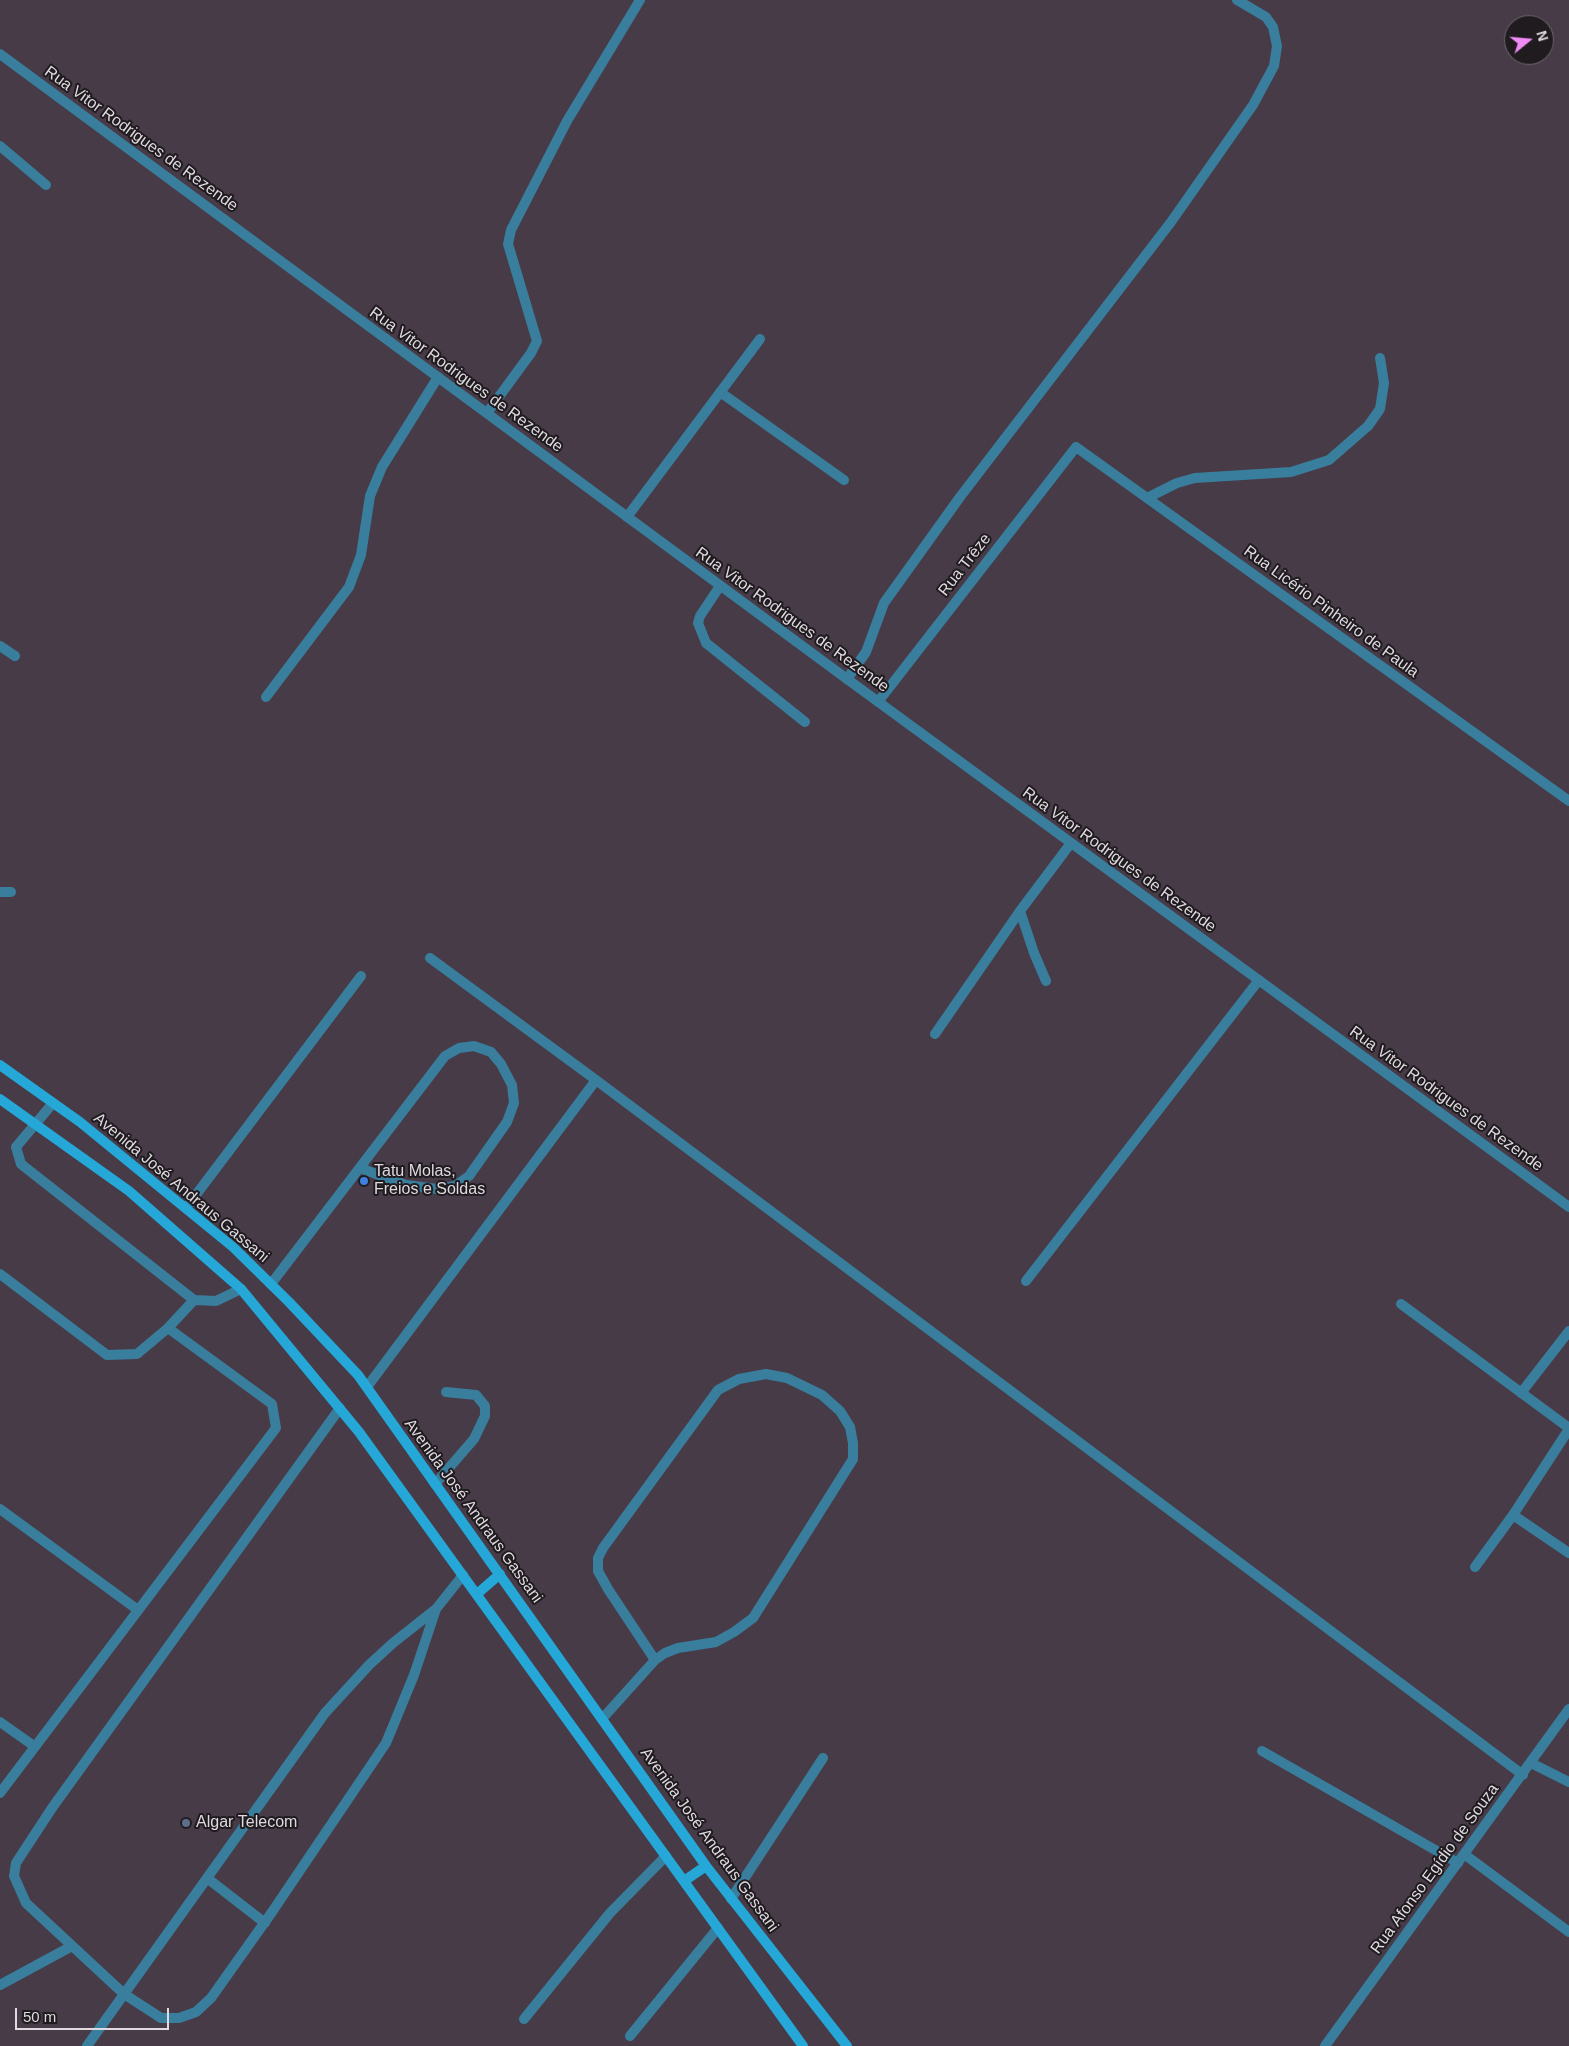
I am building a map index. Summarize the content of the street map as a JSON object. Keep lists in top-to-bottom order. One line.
{"streets":{"main road":["Avenida José Andraus Gassani"],"street":["Rua Vitor Rodrigues de Rezende","Rua Trêze","Rua Licério Pinheiro de Paula","Rua Afonso Egídio de Souza"]},"crossings":[["Rua Vitor Rodrigues de Rezende","Rua Trêze"],["Rua Trêze","Rua Licério Pinheiro de Paula"]],"places":["Tatu Molas, Freios e Soldas","Algar Telecom"],"scale_bar":"50 m","north":"right"}
